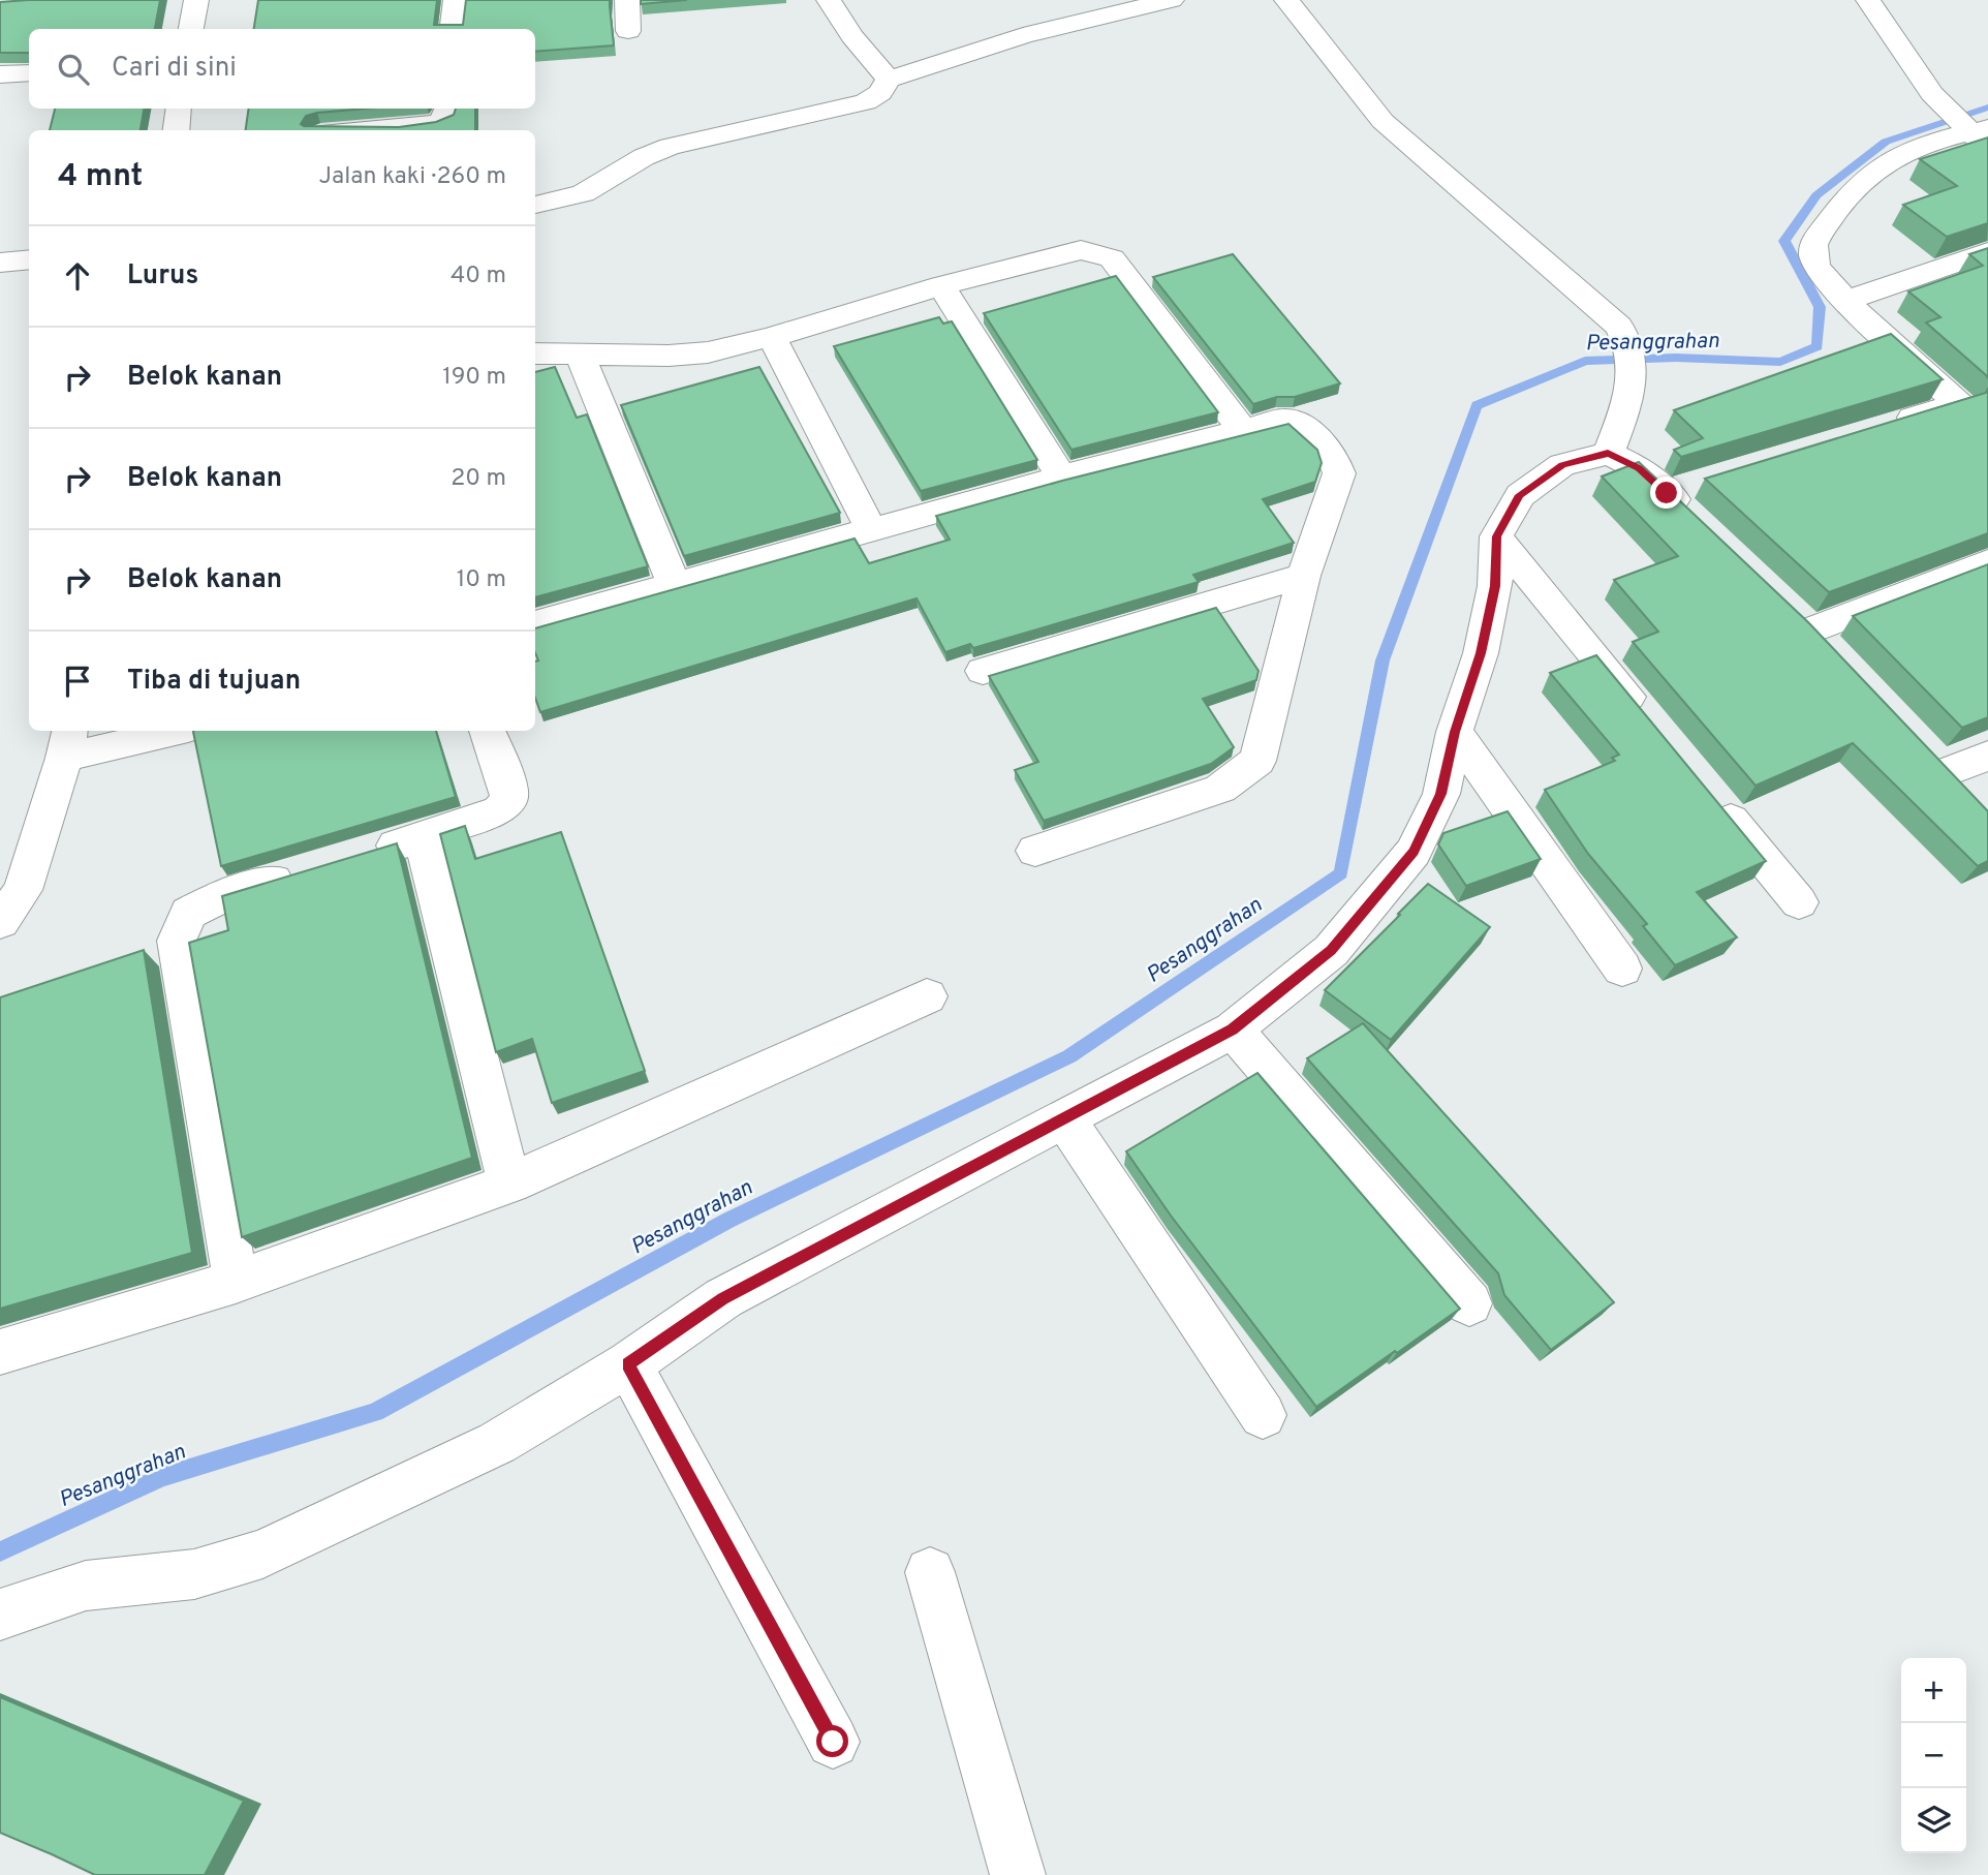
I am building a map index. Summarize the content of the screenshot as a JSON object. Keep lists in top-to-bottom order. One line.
{"water":["Pesanggrahan"],"page":{"search":"Cari di sini","heading":["4 mnt","Jalan kaki · 260 m"],"list":[["Lurus","40 m"],["Belok kanan","190 m"],["Belok kanan","20 m"],["Belok kanan","10 m"],"Tiba di tujuan"],"map_buttons":["+","−"]}}
